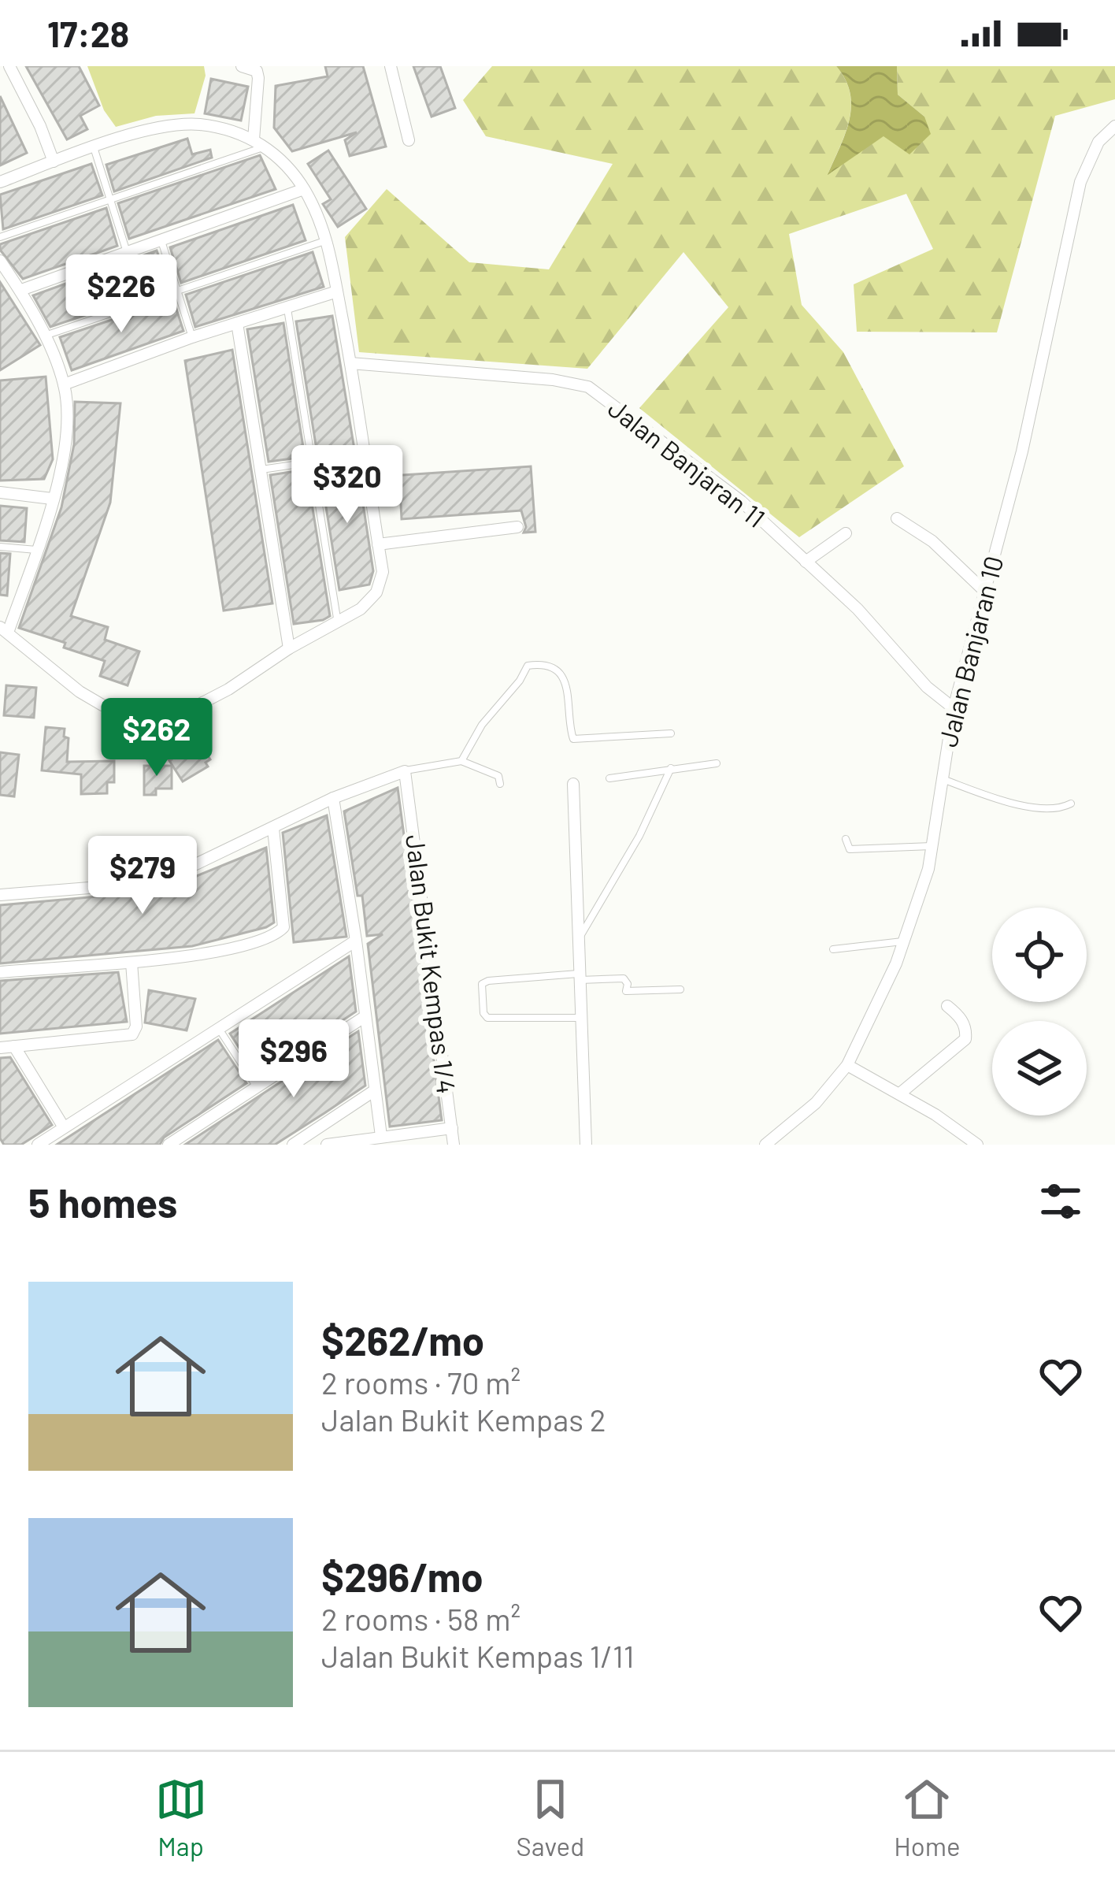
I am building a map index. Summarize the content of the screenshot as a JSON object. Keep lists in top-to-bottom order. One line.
{"streets":{"street":["Jalan Banjaran 11","Jalan Banjaran 10","Jalan Bukit Kempas 1/4"]},"crossings":[["Jalan Banjaran 11","Jalan Banjaran 10"]],"page":{"status":"17:28","price":["$226","$320","$262","$279","$296"],"heading":"5 homes","list":[{"name":"$262/mo","note":"2 rooms · 70 m² · Jalan Bukit Kempas 2"},{"name":"$296/mo","note":"2 rooms · 58 m² · Jalan Bukit Kempas 1/11"}],"tabs":["Map","Saved","Home"]}}
